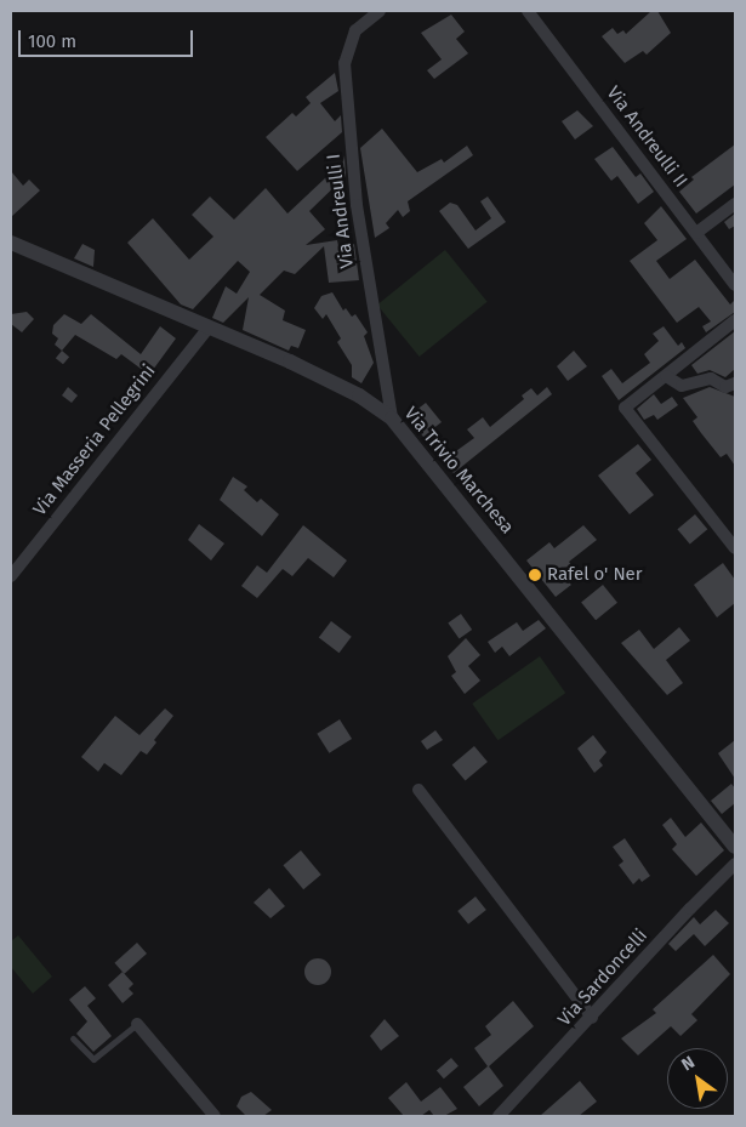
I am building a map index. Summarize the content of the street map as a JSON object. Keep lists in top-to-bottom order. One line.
{"streets":{"street":["Via Andreulli II","Via Andreulli I","Via Masseria Pellegrini","Via Trivio Marchesa","Via Sardoncelli"]},"crossings":[["Via Andreulli I","Via Trivio Marchesa"],["Via Masseria Pellegrini","Via Trivio Marchesa"]],"places":["Rafel o' Ner"],"scale_bar":"100 m","north":"top left"}
